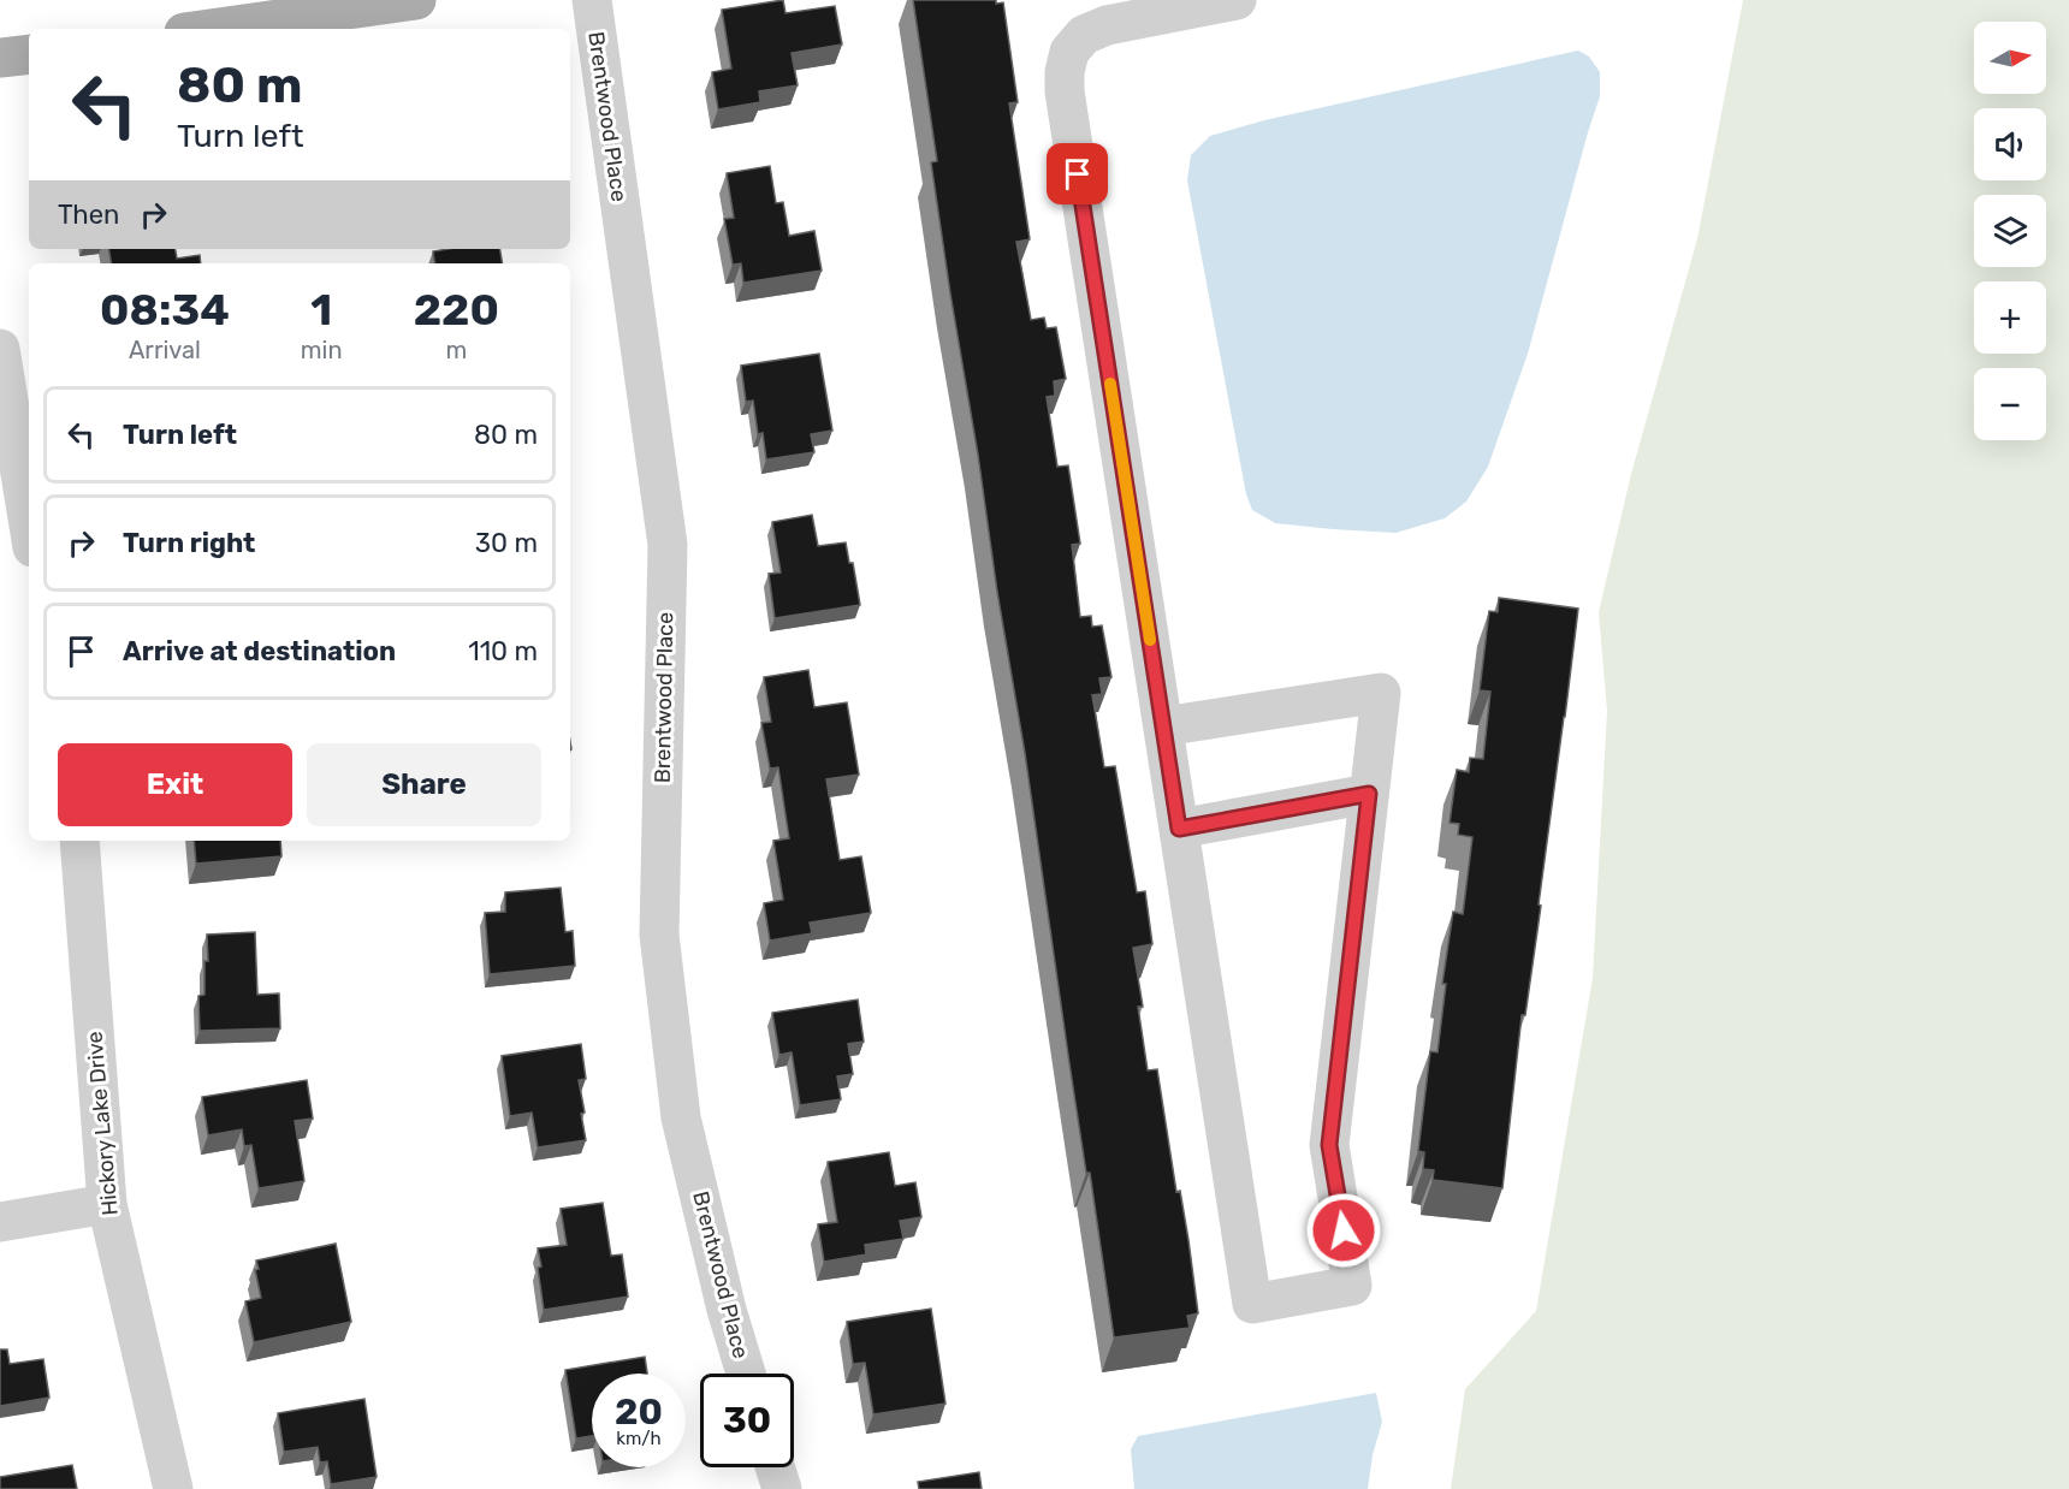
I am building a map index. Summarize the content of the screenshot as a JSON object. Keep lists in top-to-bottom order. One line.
{"streets":{"street":["Brentwood Place","Hickory Lake Drive"]},"north":"right","page":{"map_buttons":["+","−"],"turn":["80 m","Turn left"],"then":"Then","eta":["08:34","Arrival","1","min","220","m"],"list":[{"name":"Turn left","value":"80 m"},{"name":"Turn right","value":"30 m"},{"name":"Arrive at destination","value":"110 m"}],"buttons":["Exit","Share"],"speed":"20 km/h","limit":"30"}}
